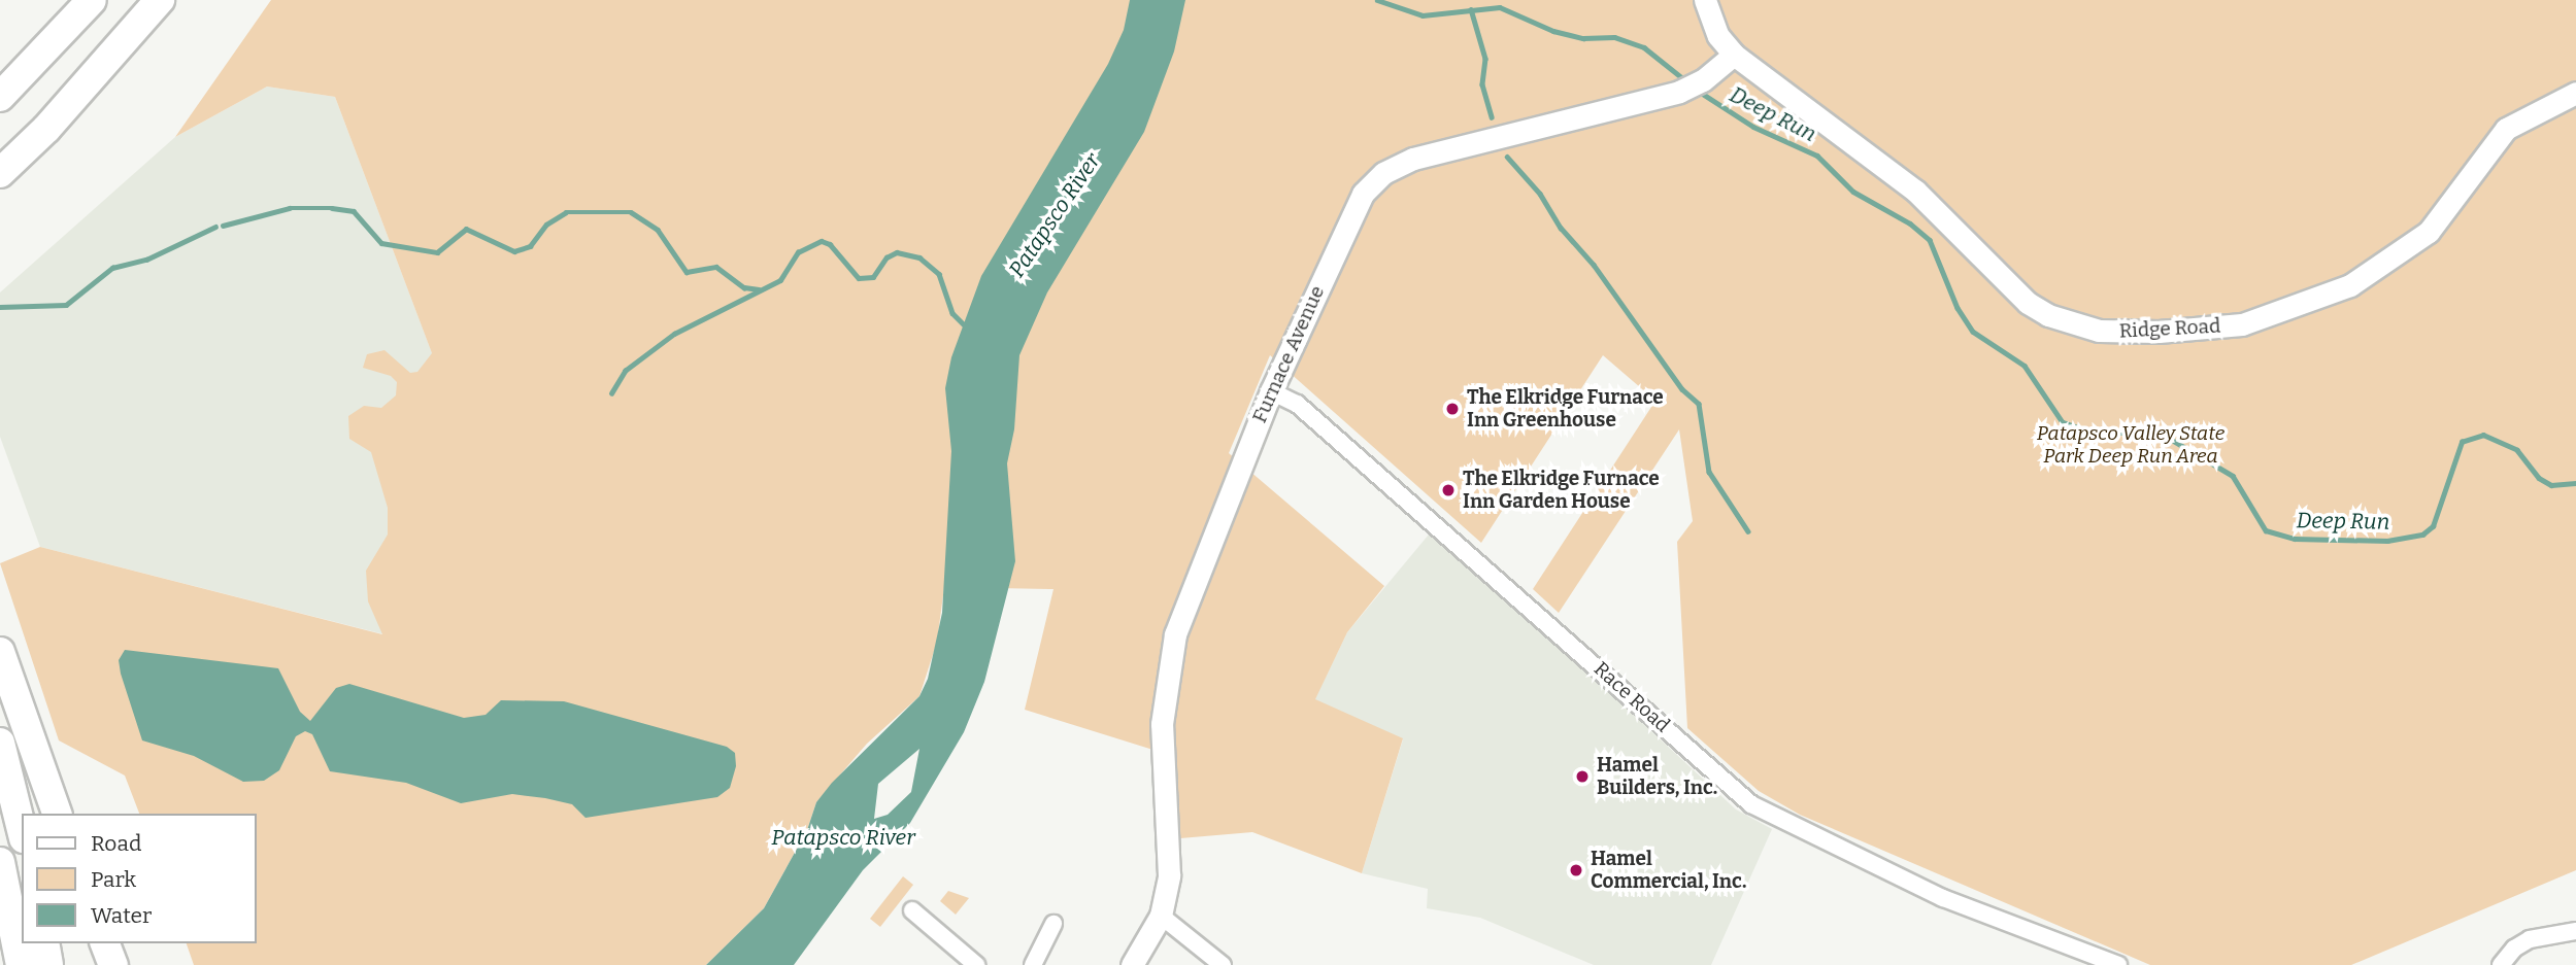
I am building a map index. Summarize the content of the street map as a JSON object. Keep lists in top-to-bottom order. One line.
{"streets":{"street":["Ridge Road","Furnace Avenue","Race Road"]},"crossings":[["Ridge Road","Furnace Avenue"],["Furnace Avenue","Race Road"]],"water":["Deep Run","Patapsco River"],"parks":["Patapsco Valley State Park Deep Run Area"],"places":["The Elkridge Furnace Inn Greenhouse","The Elkridge Furnace Inn Garden House","Hamel Builders, Inc.","Hamel Commercial, Inc."],"legend":["Road","Park","Water"]}
